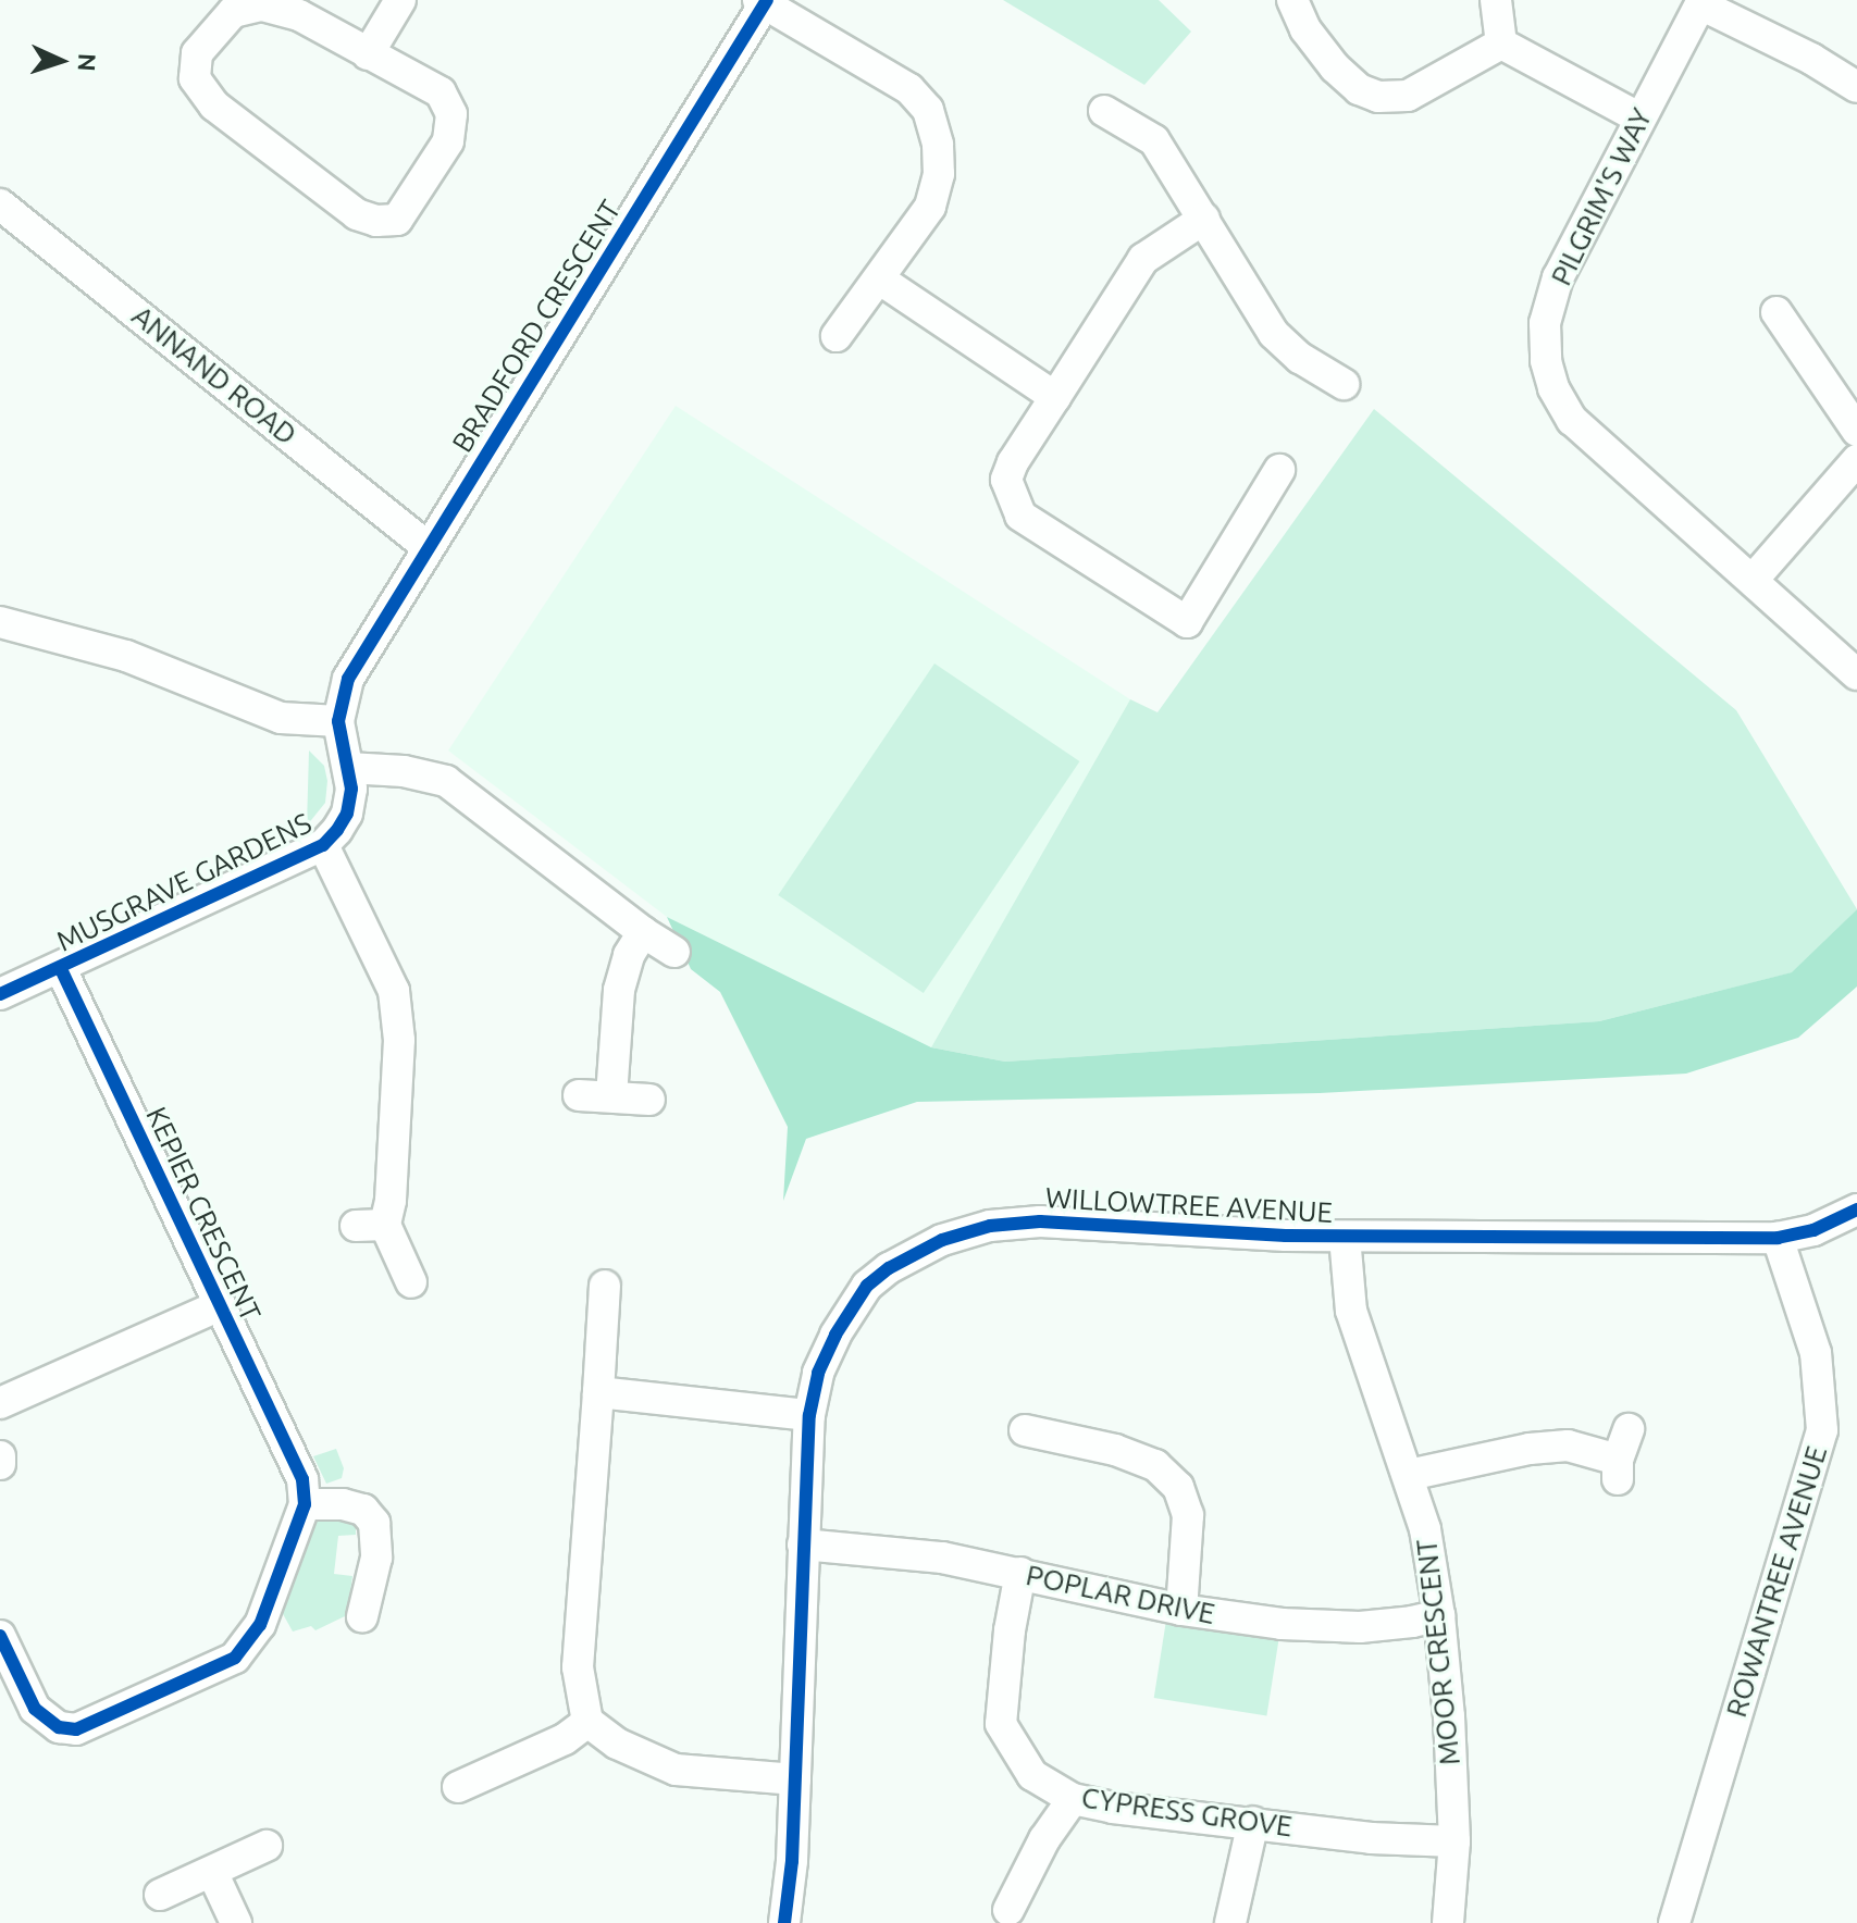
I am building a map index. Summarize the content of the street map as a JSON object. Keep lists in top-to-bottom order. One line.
{"streets":{"street":["PILGRIM'S WAY","BRADFORD CRESCENT","ANNAND ROAD","MUSGRAVE GARDENS","WILLOWTREE AVENUE","KEPIER CRESCENT","ROWANTREE AVENUE","POPLAR DRIVE","MOOR CRESCENT","CYPRESS GROVE"]},"crossings":[["BRADFORD CRESCENT","ANNAND ROAD"],["BRADFORD CRESCENT","MUSGRAVE GARDENS"],["MUSGRAVE GARDENS","KEPIER CRESCENT"],["WILLOWTREE AVENUE","ROWANTREE AVENUE"],["WILLOWTREE AVENUE","POPLAR DRIVE"],["WILLOWTREE AVENUE","MOOR CRESCENT"],["POPLAR DRIVE","MOOR CRESCENT"],["POPLAR DRIVE","CYPRESS GROVE"],["MOOR CRESCENT","CYPRESS GROVE"]],"north":"right"}
